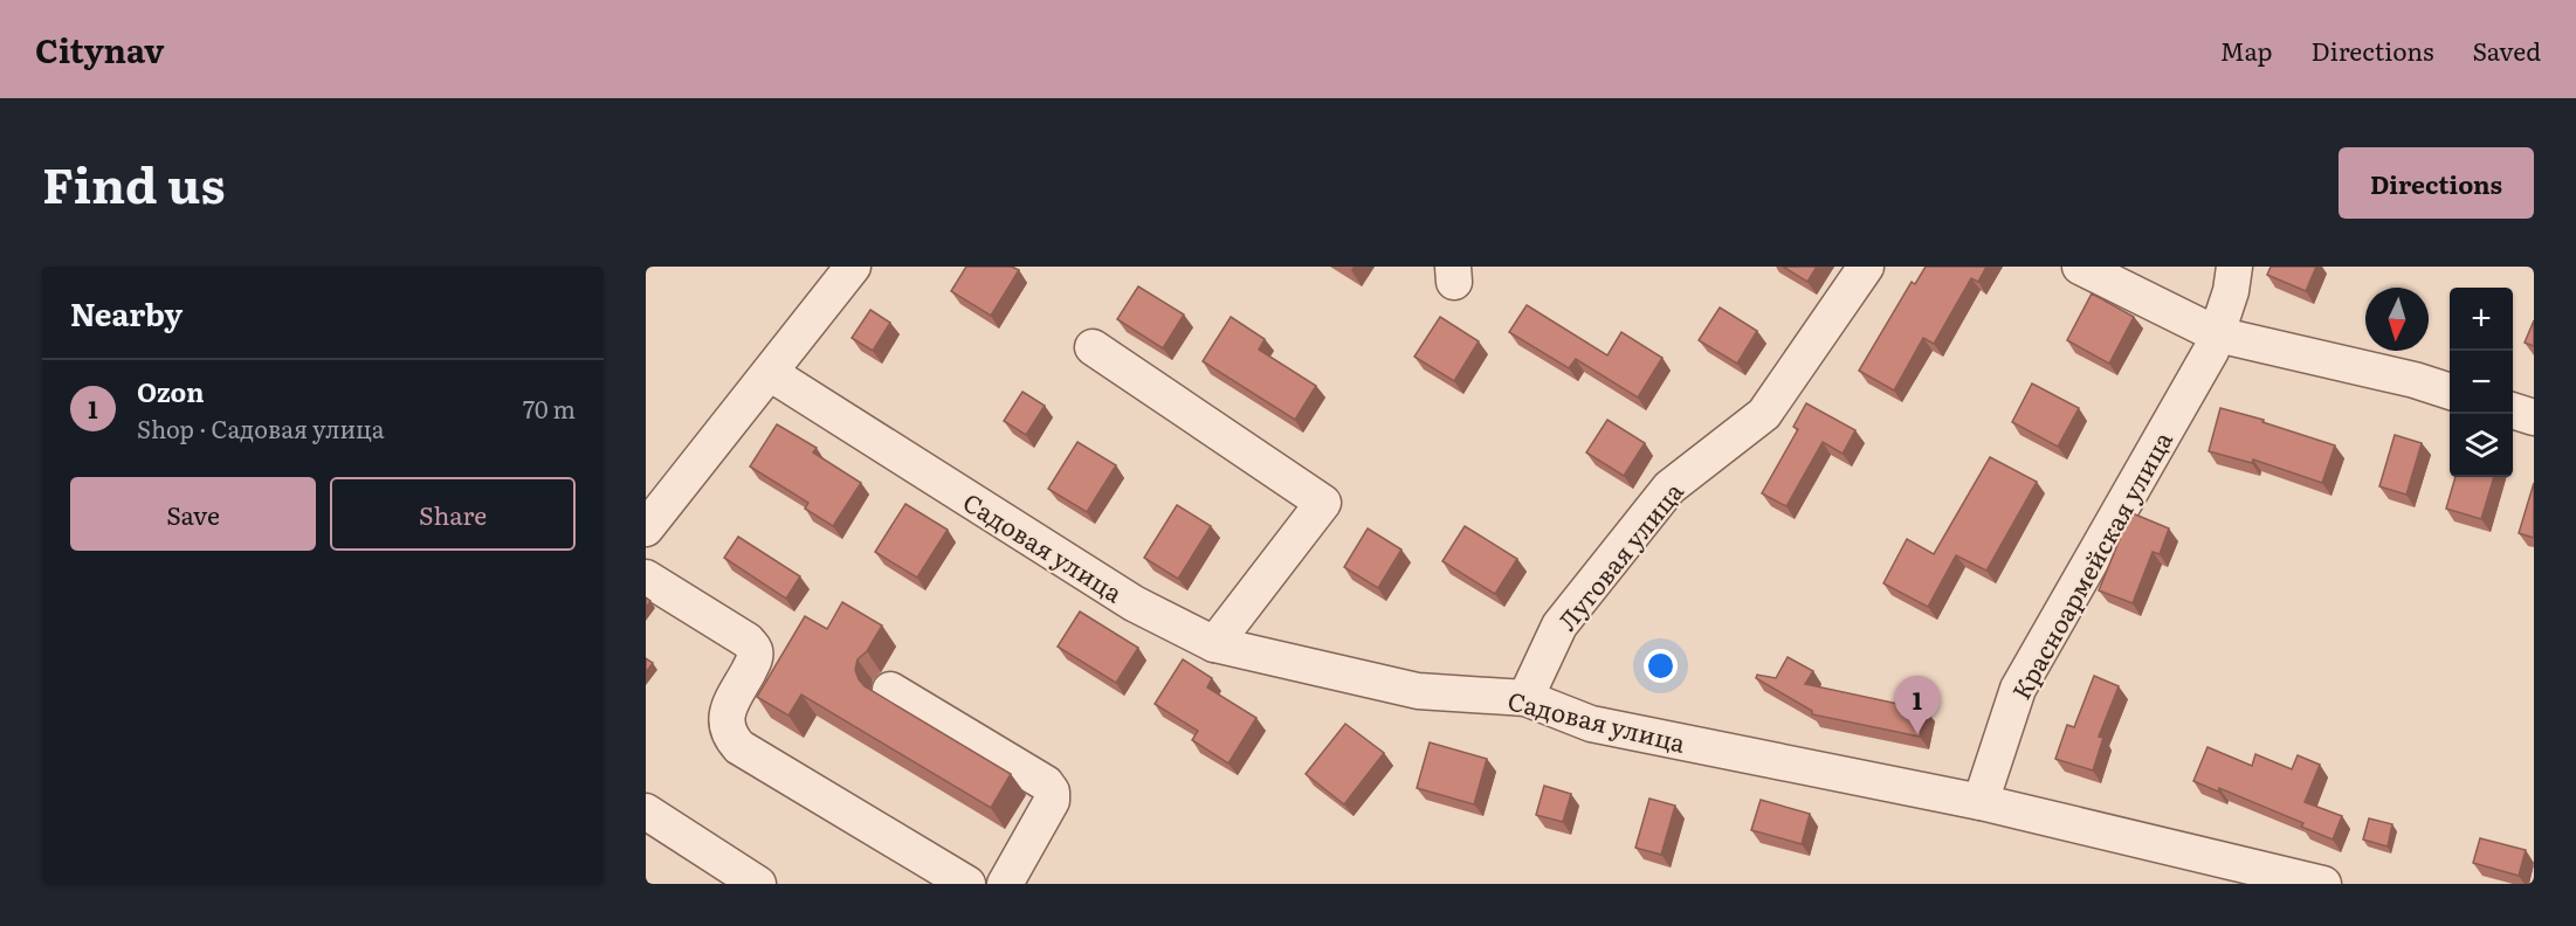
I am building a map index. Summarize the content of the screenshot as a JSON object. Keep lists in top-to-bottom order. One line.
{"streets":{"street":["Садовая улица","Луговая улица","Красноармейская улица"]},"crossings":[["Садовая улица","Луговая улица"],["Садовая улица","Красноармейская улица"]],"north":"bottom","page":{"header":"Citynav","nav":["Map","Directions","Saved"],"title":"Find us","buttons":["Directions",["Save","Share"]],"heading":"Nearby","map_buttons":["+","−"],"list":[{"mark":"1","name":"Ozon","note":"Shop · Садовая улица","value":"70 m"}],"pins":"1"}}
